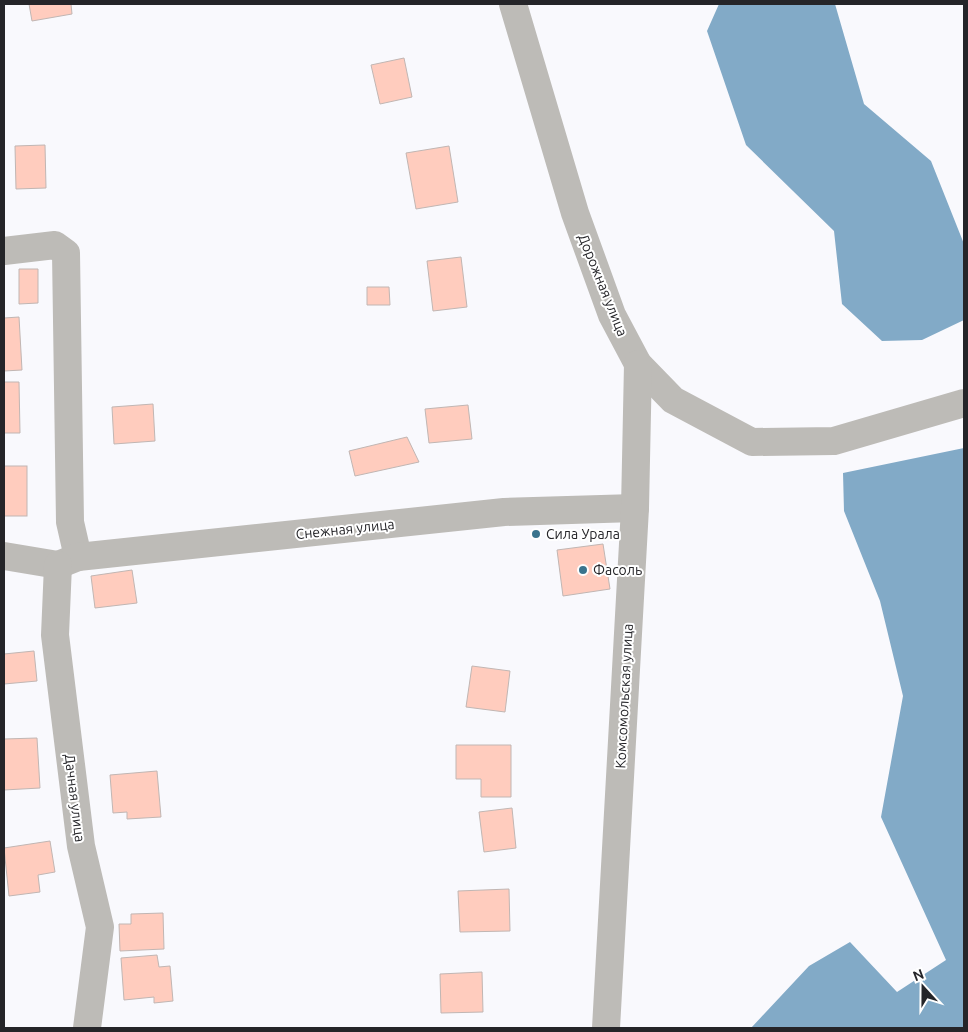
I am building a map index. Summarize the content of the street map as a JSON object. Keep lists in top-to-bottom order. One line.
{"streets":{"street":["Дорожная улица","Снежная улица","Комсомольская улица","Дачная улица"]},"crossings":[["Дорожная улица","Комсомольская улица"],["Снежная улица","Комсомольская улица"],["Снежная улица","Дачная улица"]],"places":["Сила Урала","Фасоль"],"north":"top"}
